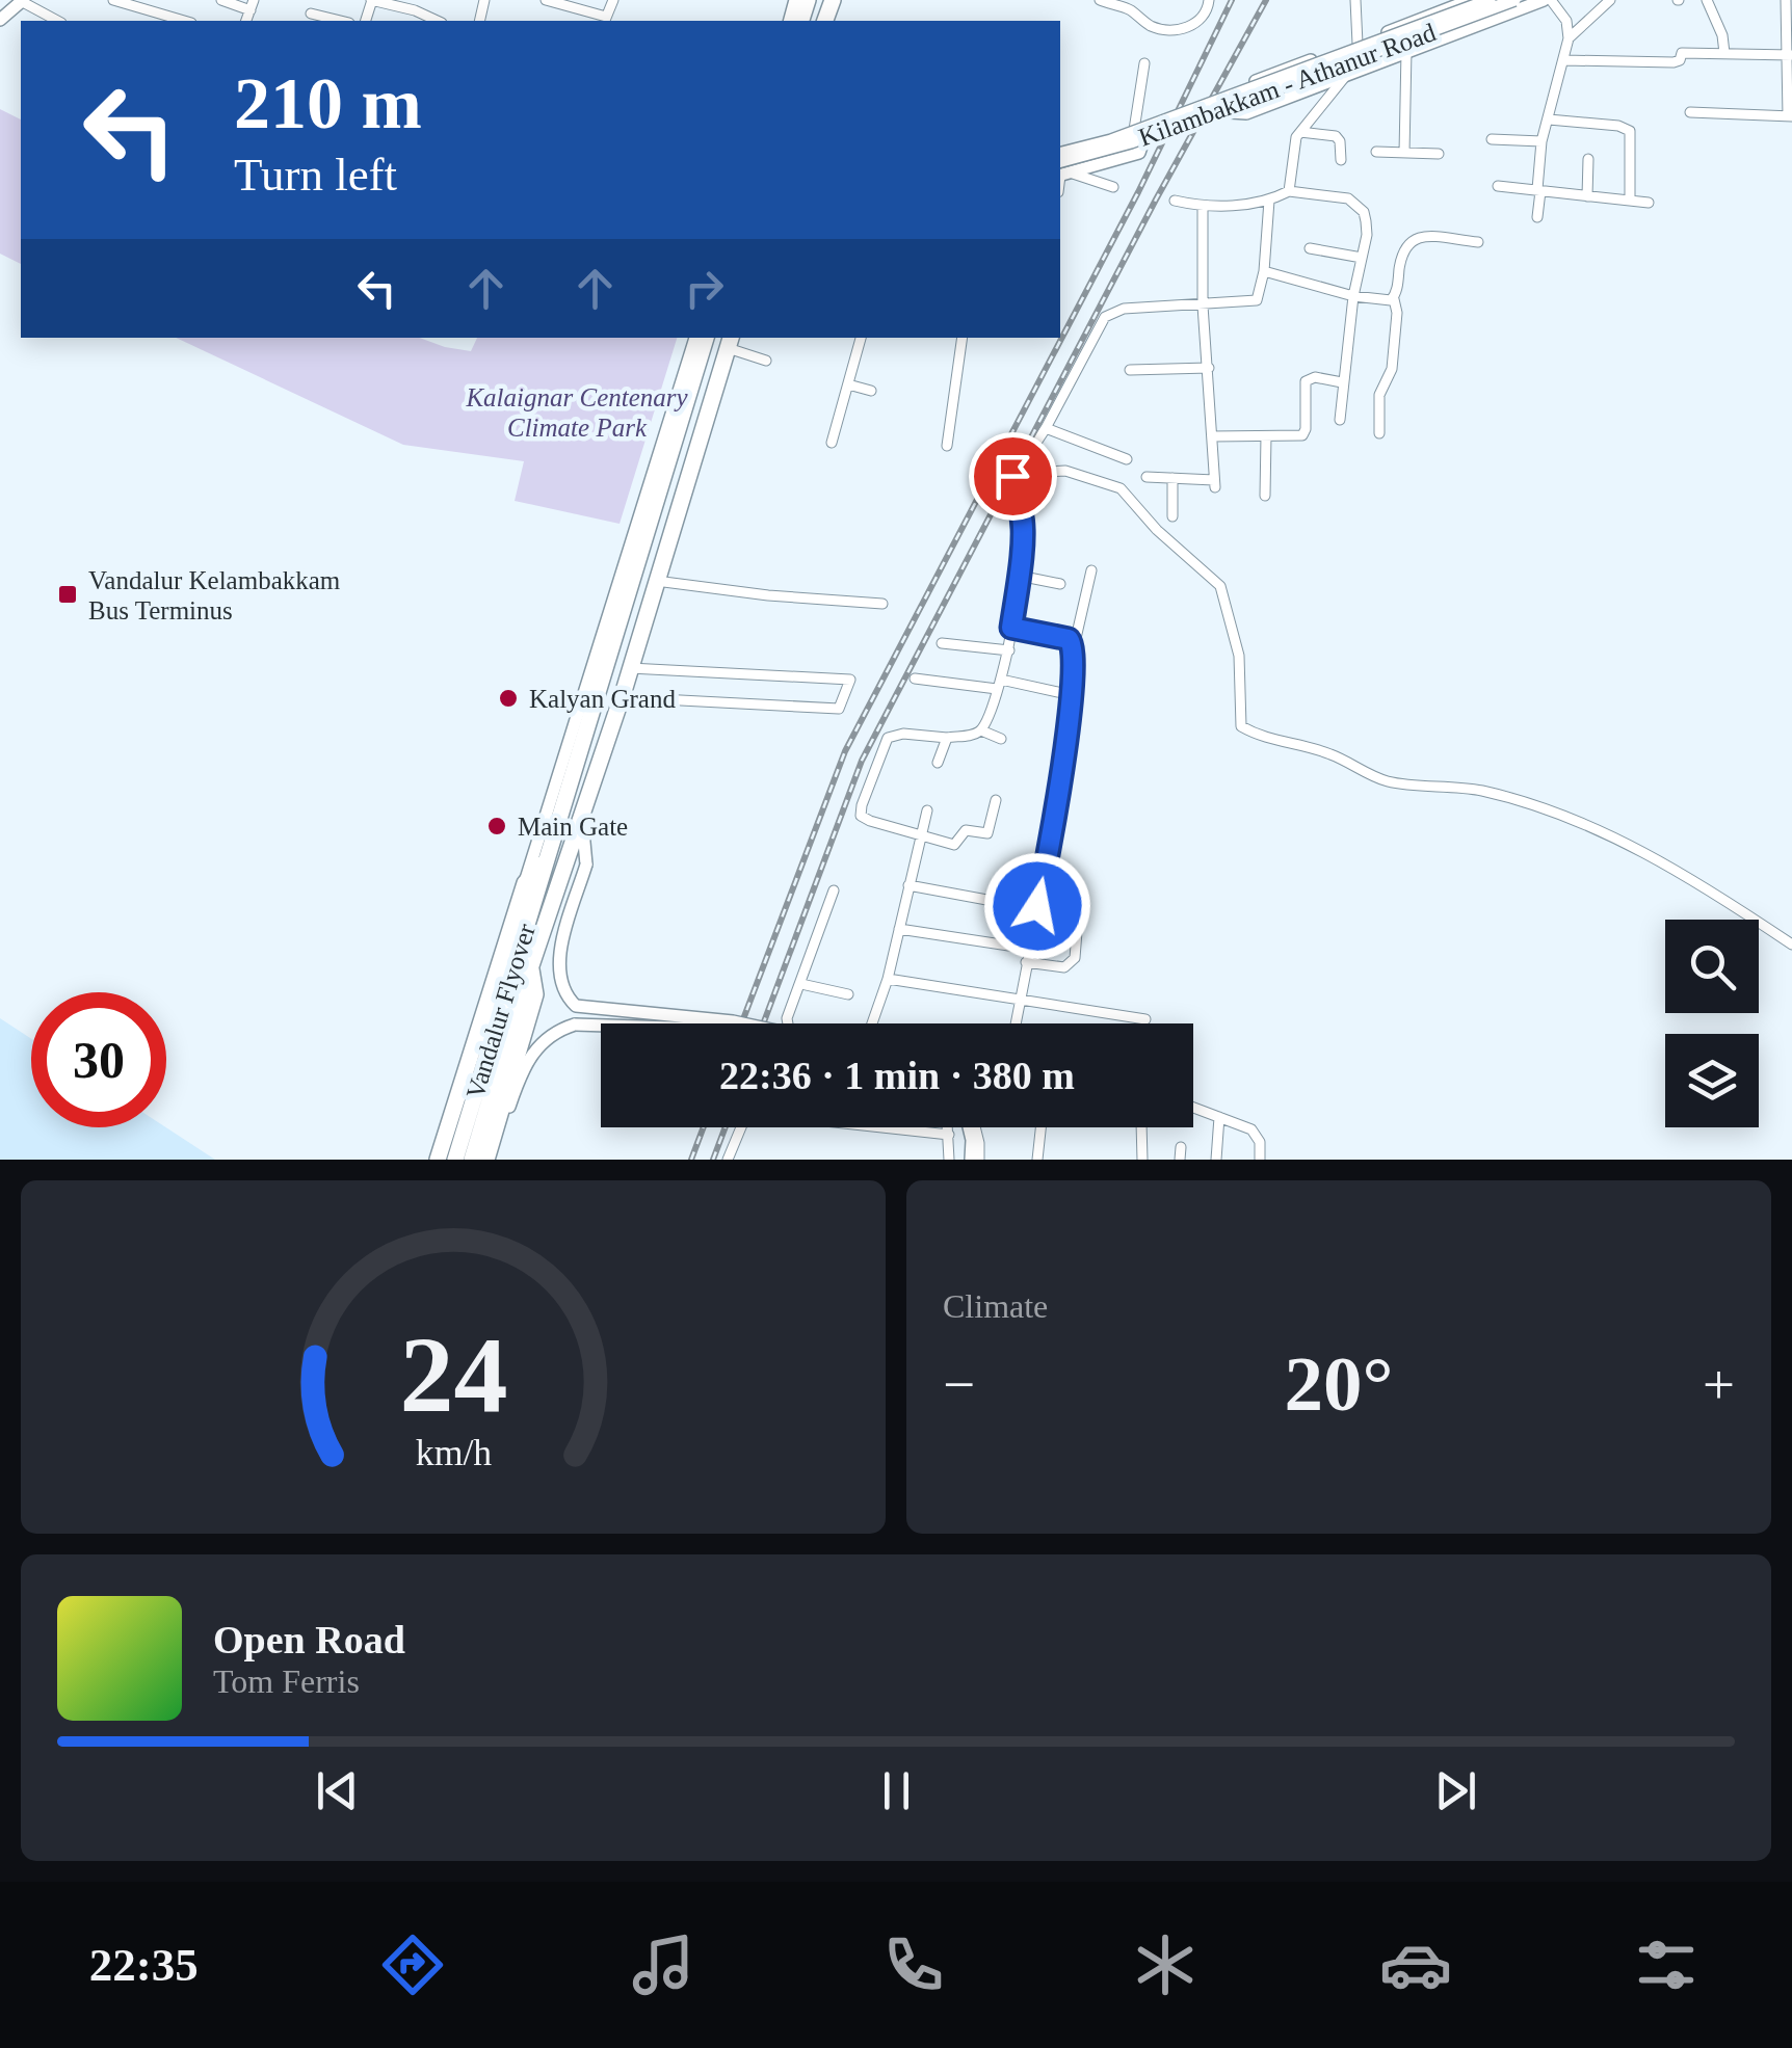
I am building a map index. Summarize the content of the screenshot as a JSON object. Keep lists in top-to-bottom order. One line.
{"streets":{"highway":["Vandalur Flyover"],"street":["Kilambakkam - Athanur Road"]},"parks":["Kalaignar Centenary Climate Park"],"places":{"transit":["Vandalur Kelambakkam Bus Terminus"],"other":["Kalyan Grand","Main Gate"]},"page":{"turn":["210 m","Turn left"],"limit":"30","trip":"22:36 · 1 min · 380 m","tile":"Climate","heat":["−","20°","+"],"song":["Open Road","Tom Ferris"],"tabs":"22:35","gauge":["24","km/h"]}}
